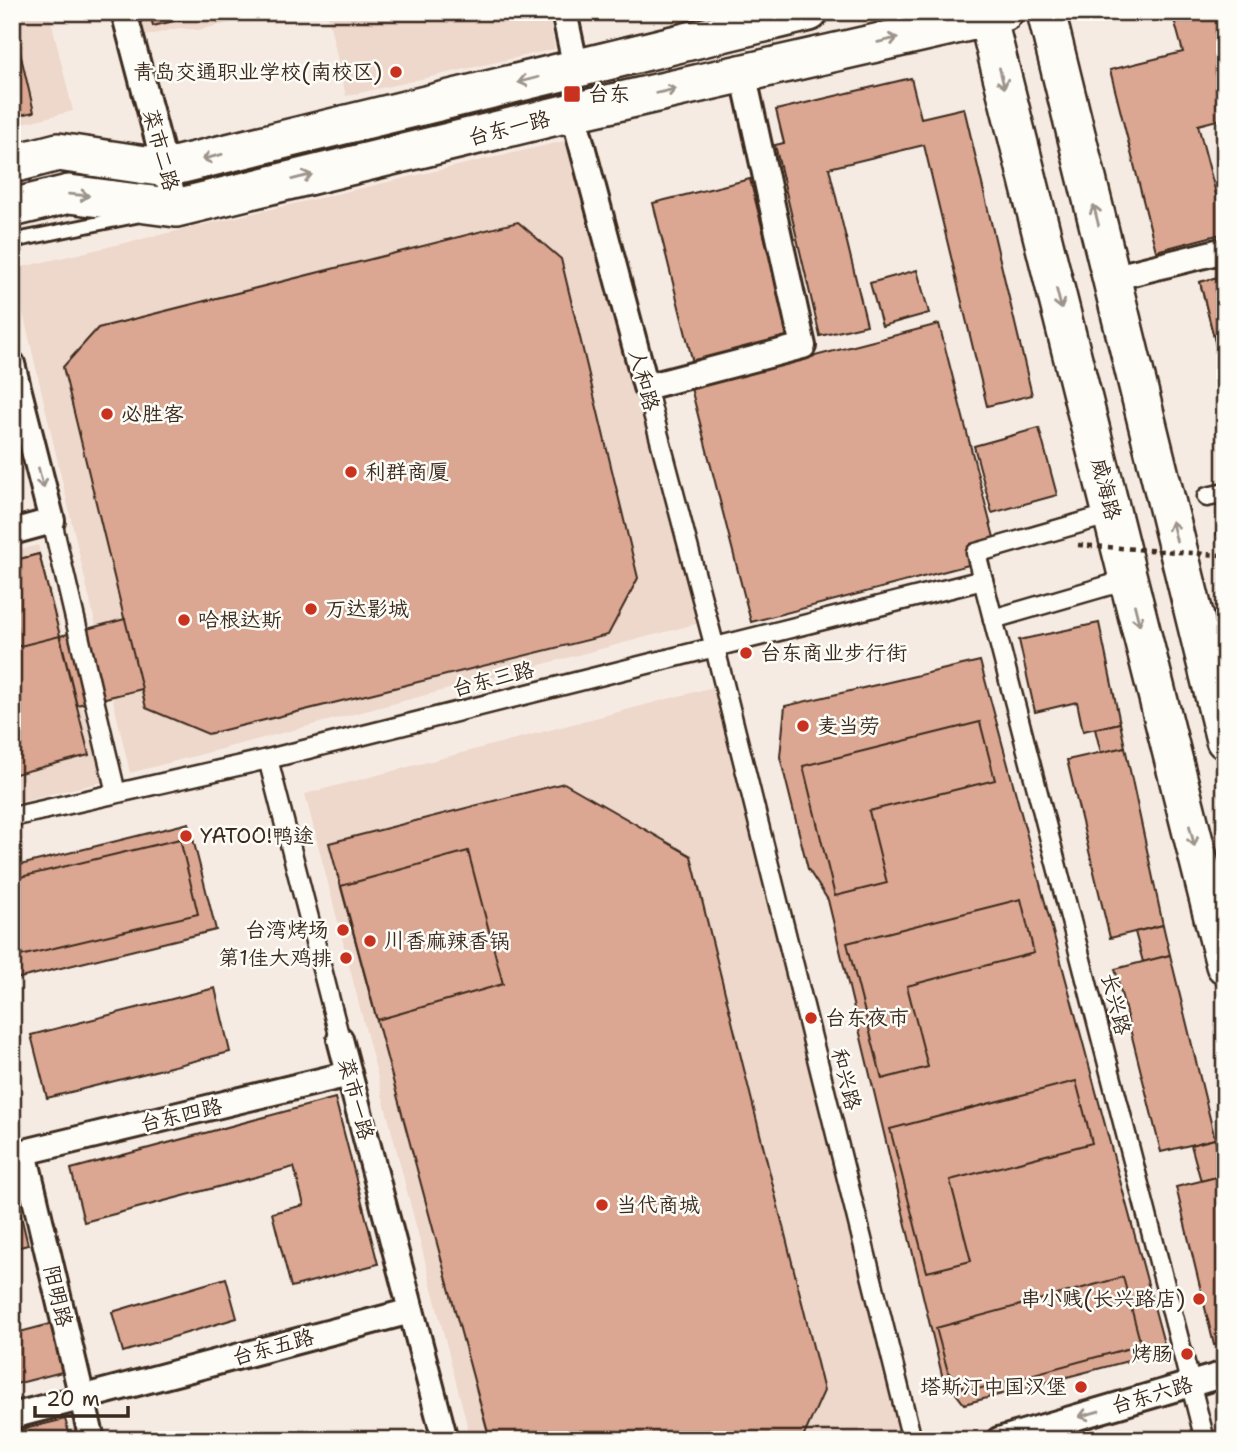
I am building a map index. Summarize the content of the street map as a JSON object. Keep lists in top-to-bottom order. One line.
{"streets":{"main road":["台东一路","威海路"],"street":["菜市二路","人和路","台东三路","长兴路","和兴路","菜市一路","台东四路","阳明路","台东五路","台东六路"]},"crossings":[["台东一路","菜市二路"],["台东一路","人和路"],["台东一路","威海路"],["人和路","台东三路"],["人和路","和兴路"],["台东三路","长兴路"],["台东三路","和兴路"],["台东三路","菜市一路"],["长兴路","台东六路"],["菜市一路","台东四路"],["菜市一路","台东五路"],["台东四路","阳明路"],["阳明路","台东五路"]],"one_way":["台东六路"],"places":{"other":["青岛交通职业学校(南校区)","必胜客","利群商厦","万达影城","哈根达斯","台东商业步行街","麦当劳","YATOO!鸭途","台湾烤场","川香麻辣香锅","第1佳大鸡排","台东夜市","当代商城","串小贱(长兴路店)","烤肠","塔斯汀中国汉堡"],"transit":["台东"]},"scale_bar":"20 m"}
